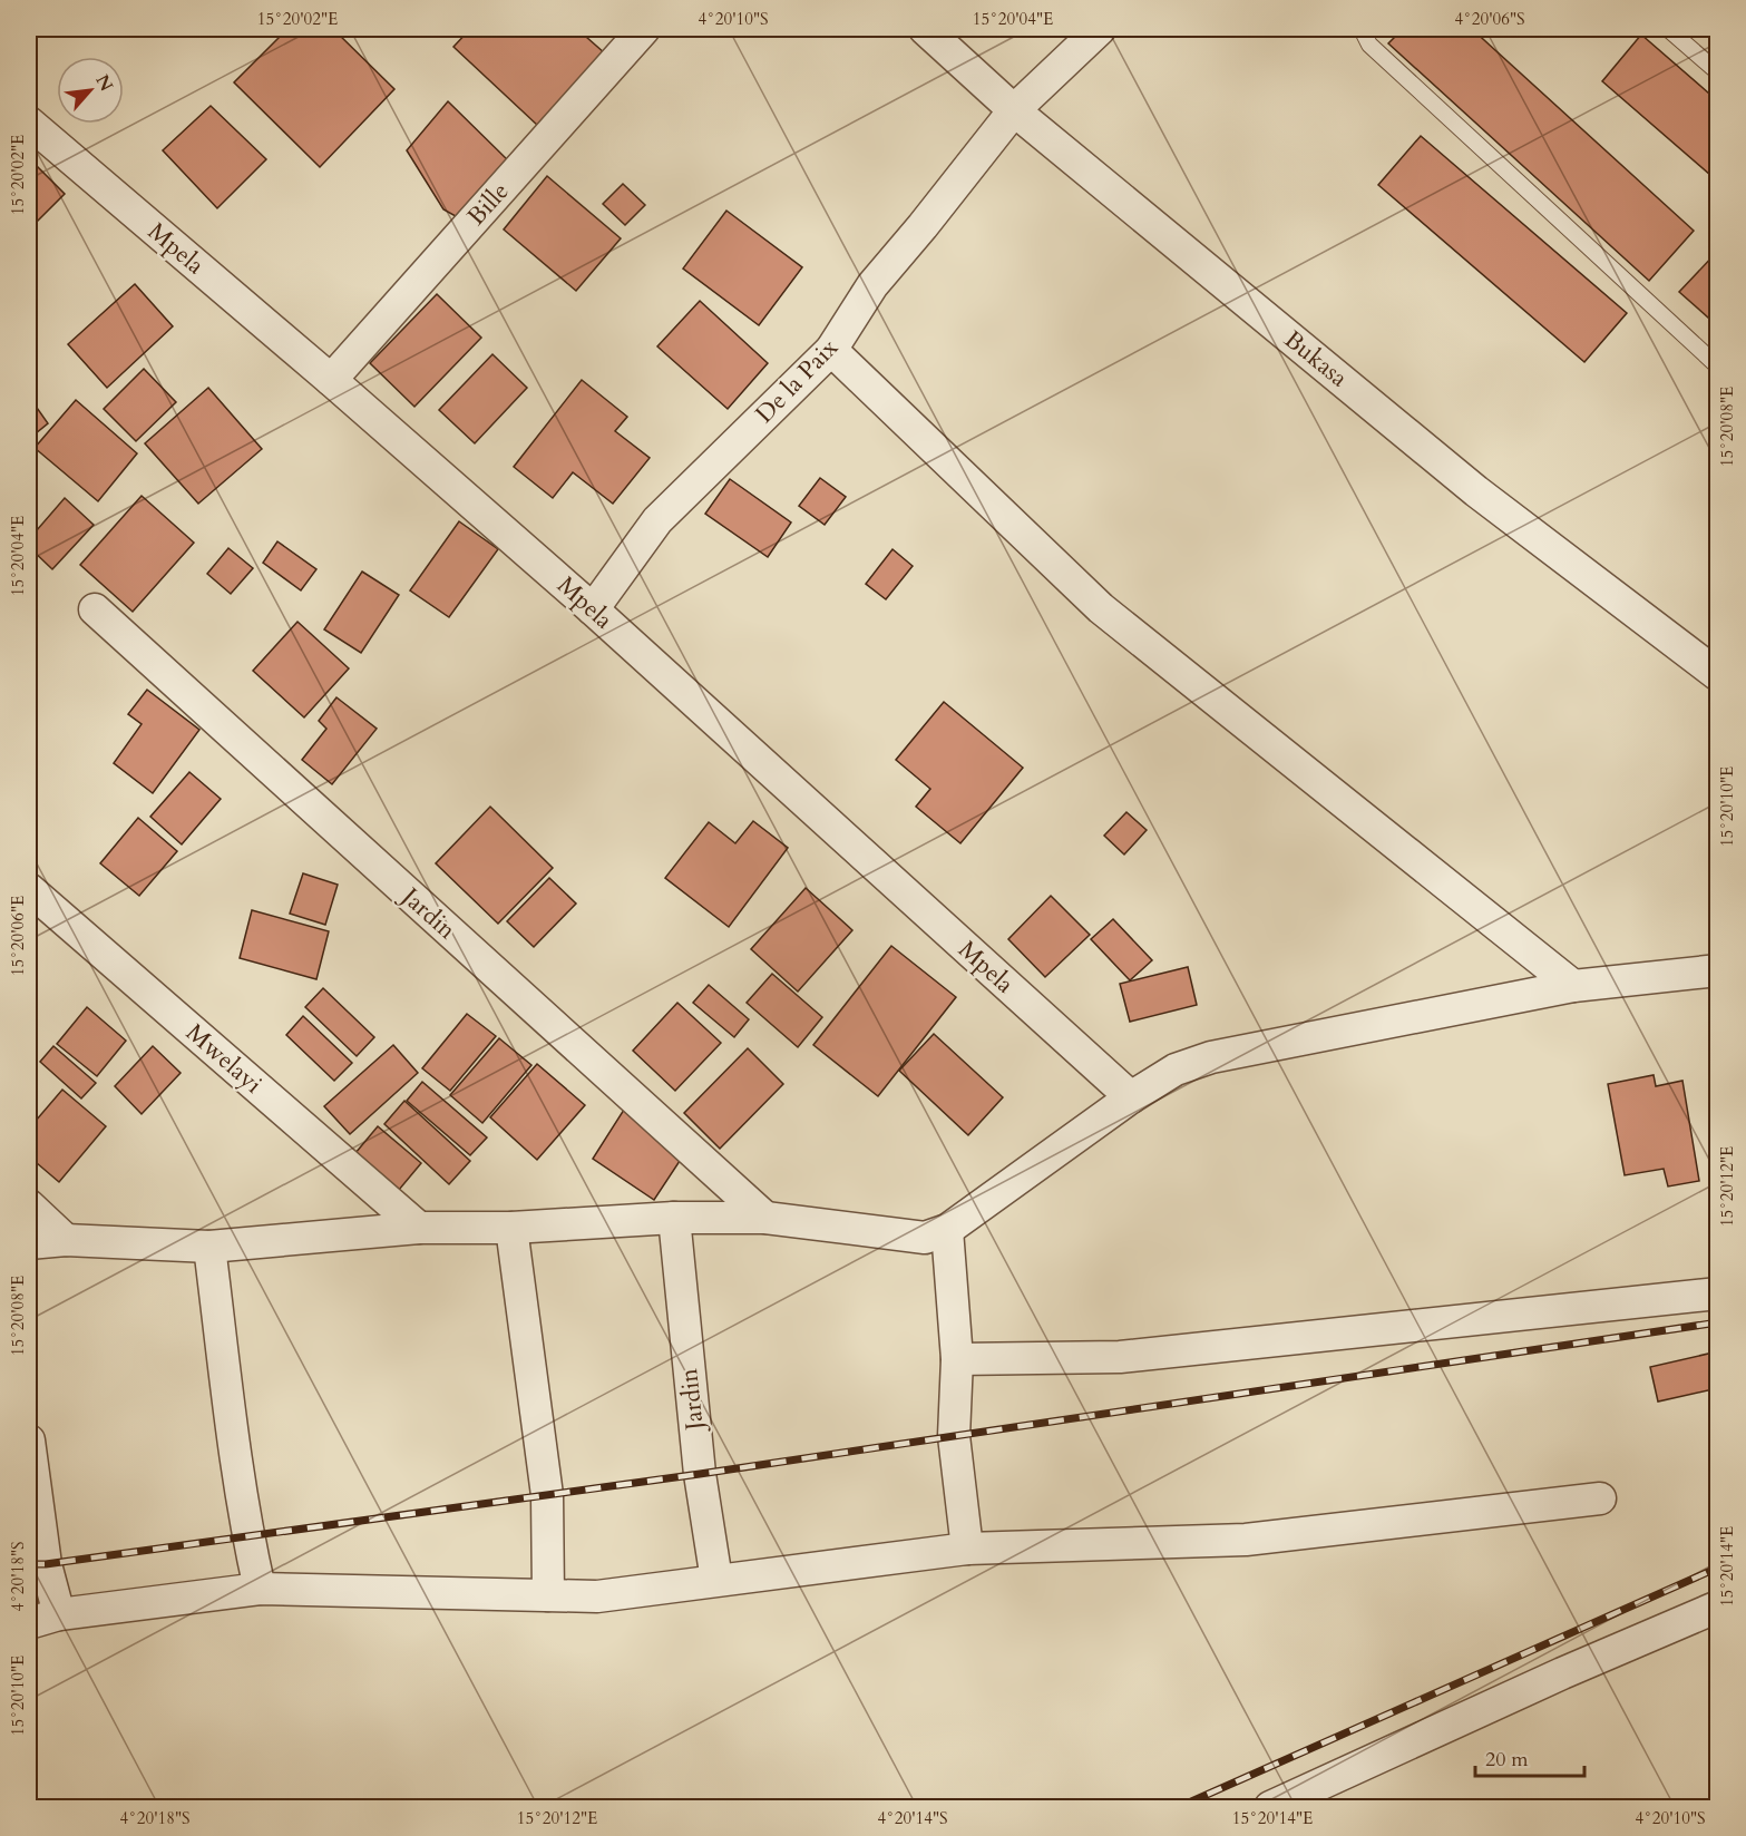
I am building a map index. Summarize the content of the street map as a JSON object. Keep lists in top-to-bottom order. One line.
{"streets":{"street":["Bille","Mpela","Bukasa","De la Paix","Jardin","Mwelayi"]},"crossings":[["Bille","Mpela"],["Mpela","De la Paix"],["Bukasa","De la Paix"]],"scale_bar":"20 m","north":"top right","coordinates":["15°20'02\"E","4°20'10\"S","15°20'04\"E","4°20'06\"S","15°20'08\"E","15°20'10\"E","15°20'06\"E","15°20'12\"E","15°20'14\"E","4°20'18\"S","4°20'14\"S"]}
